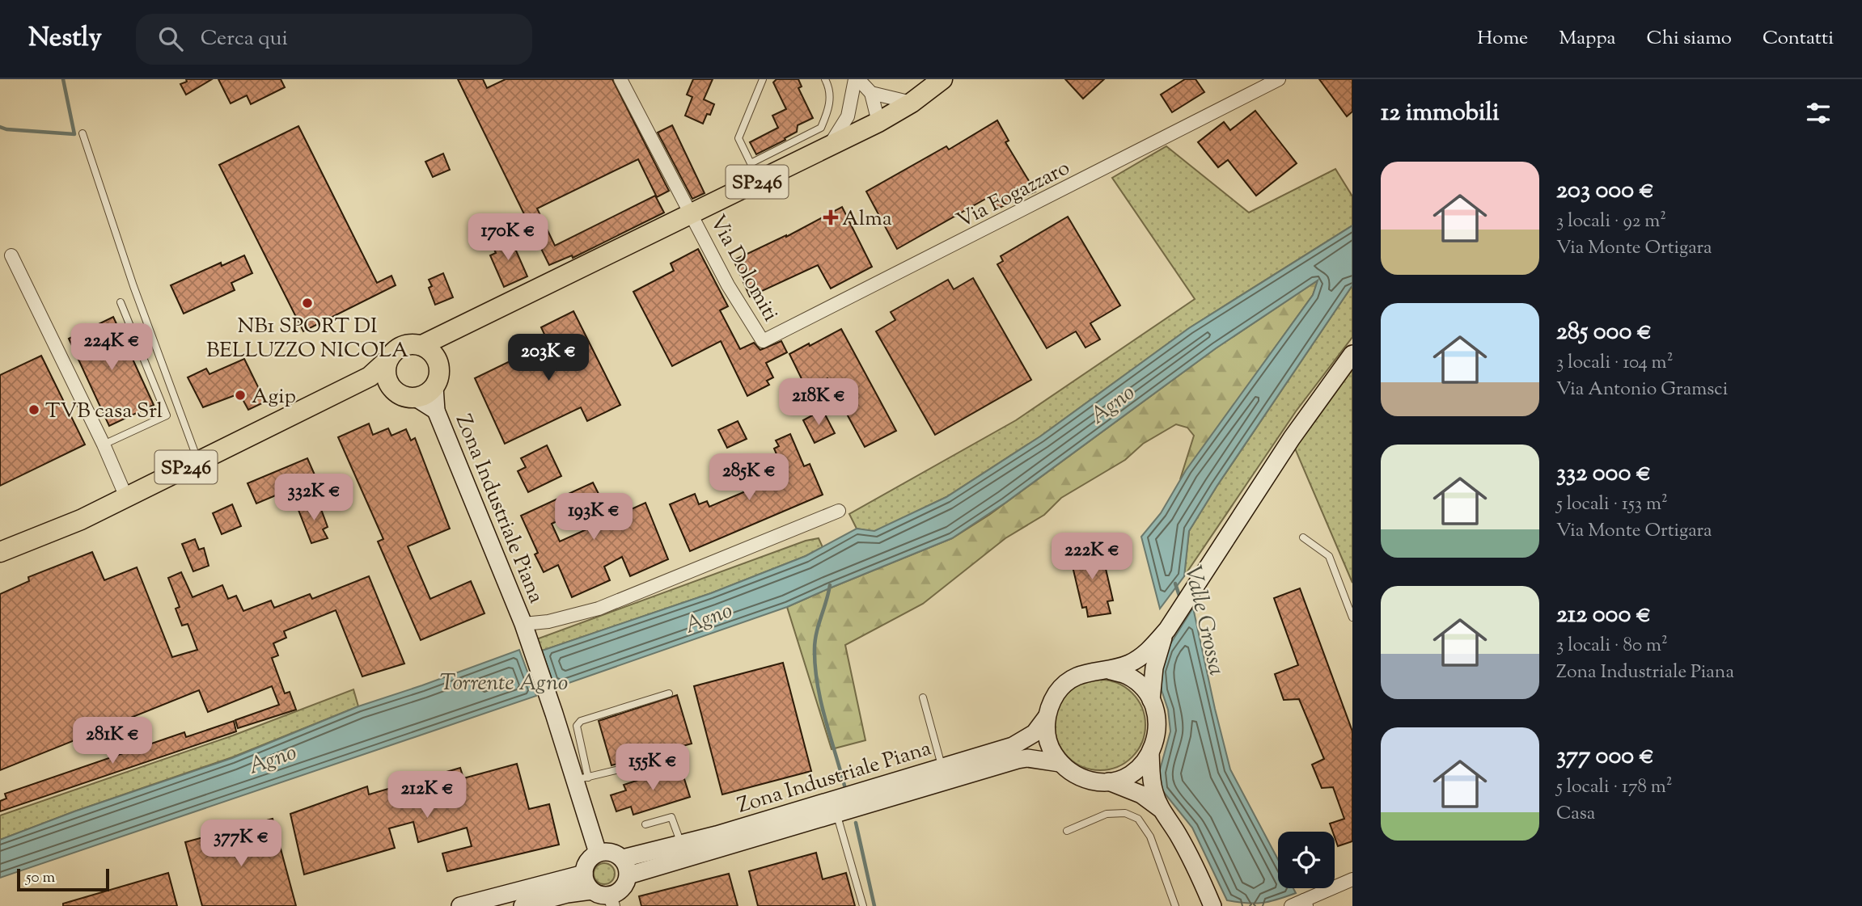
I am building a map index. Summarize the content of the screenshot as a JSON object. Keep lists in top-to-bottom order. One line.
{"streets":{"main road":["SP246","Zona Industriale Piana"],"street":["Via Fogazzaro","Via Dolomiti"]},"crossings":[["SP246","Via Dolomiti"],["SP246","Zona Industriale Piana"],["Via Fogazzaro","Via Dolomiti"]],"water":["Agno","Valle Grossa","Torrente Agno"],"places":{"health":["Alma"],"other":["NB1 SPORT DI BELLUZZO NICOLA","Agip","TVB casa Srl"]},"scale_bar":"50 m","page":{"header":"Nestly","search":"Cerca qui","nav":["Home","Mappa","Chi siamo","Contatti"],"heading":"12 immobili","list":[{"name":"203 000 €","note":"3 locali · 92 m² · Via Monte Ortigara"},{"name":"285 000 €","note":"3 locali · 104 m² · Via Antonio Gramsci"},{"name":"332 000 €","note":"5 locali · 153 m² · Via Monte Ortigara"},{"name":"212 000 €","note":"3 locali · 80 m² · Zona Industriale Piana"},{"name":"377 000 €","note":"5 locali · 178 m² · Casa"}],"price":["170K €","224K €","203K €","218K €","285K €","332K €","193K €","222K €","281K €","155K €","212K €","377K €"],"scale":"50 m"}}
